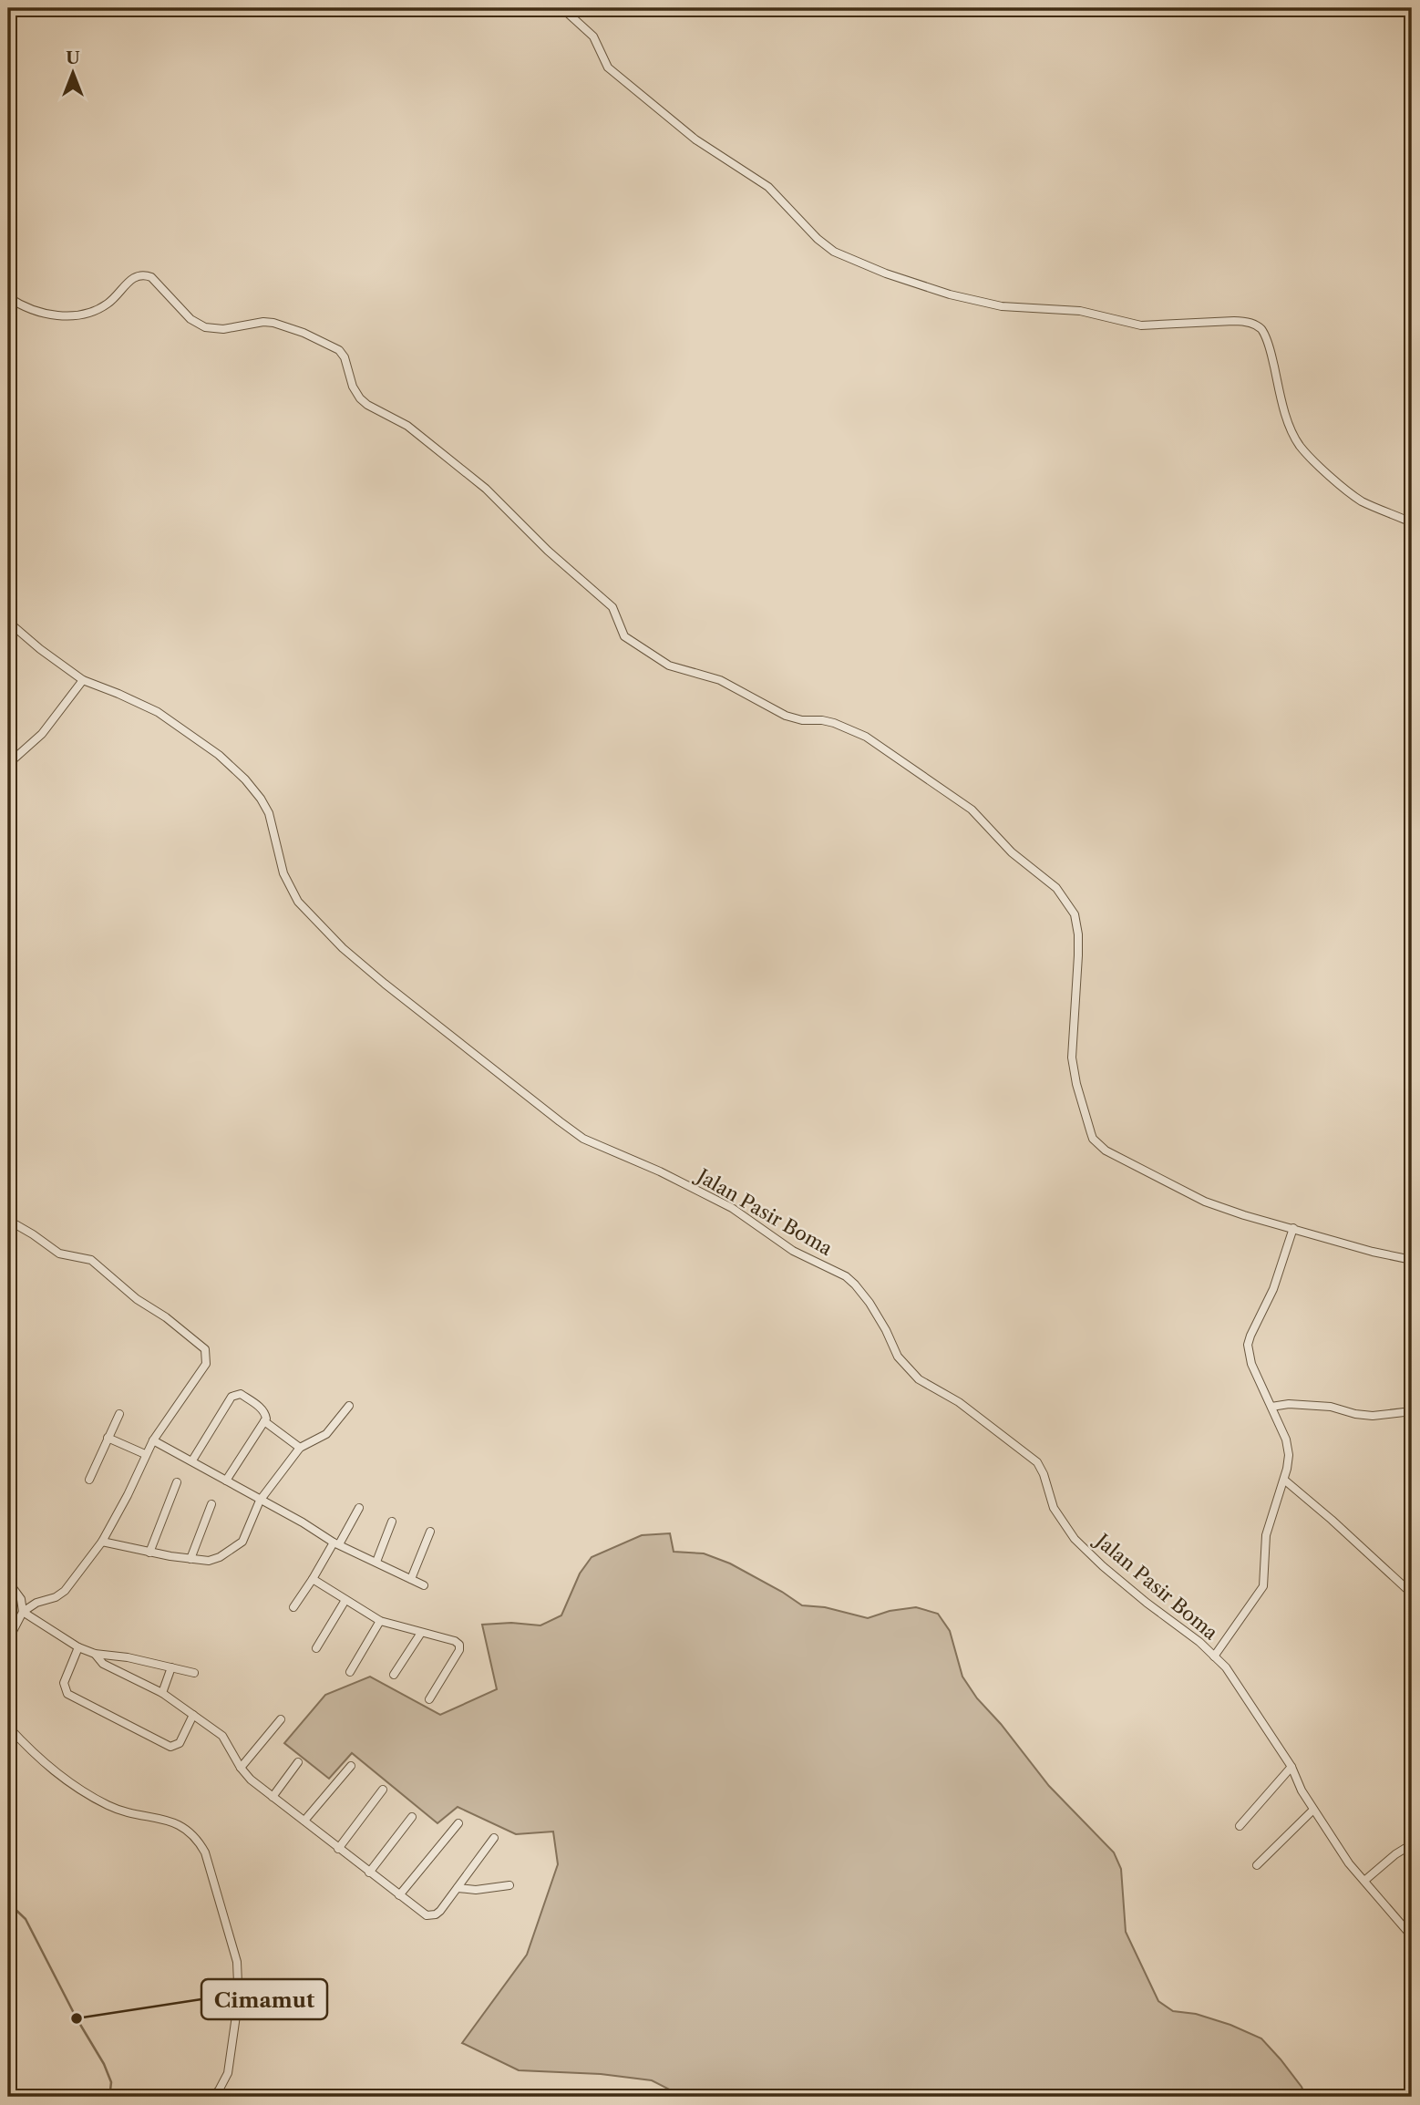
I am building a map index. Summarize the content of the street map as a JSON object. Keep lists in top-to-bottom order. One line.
{"streets":{"street":["Jalan Pasir Boma"]},"places":["Cimamut"],"north":"top"}
